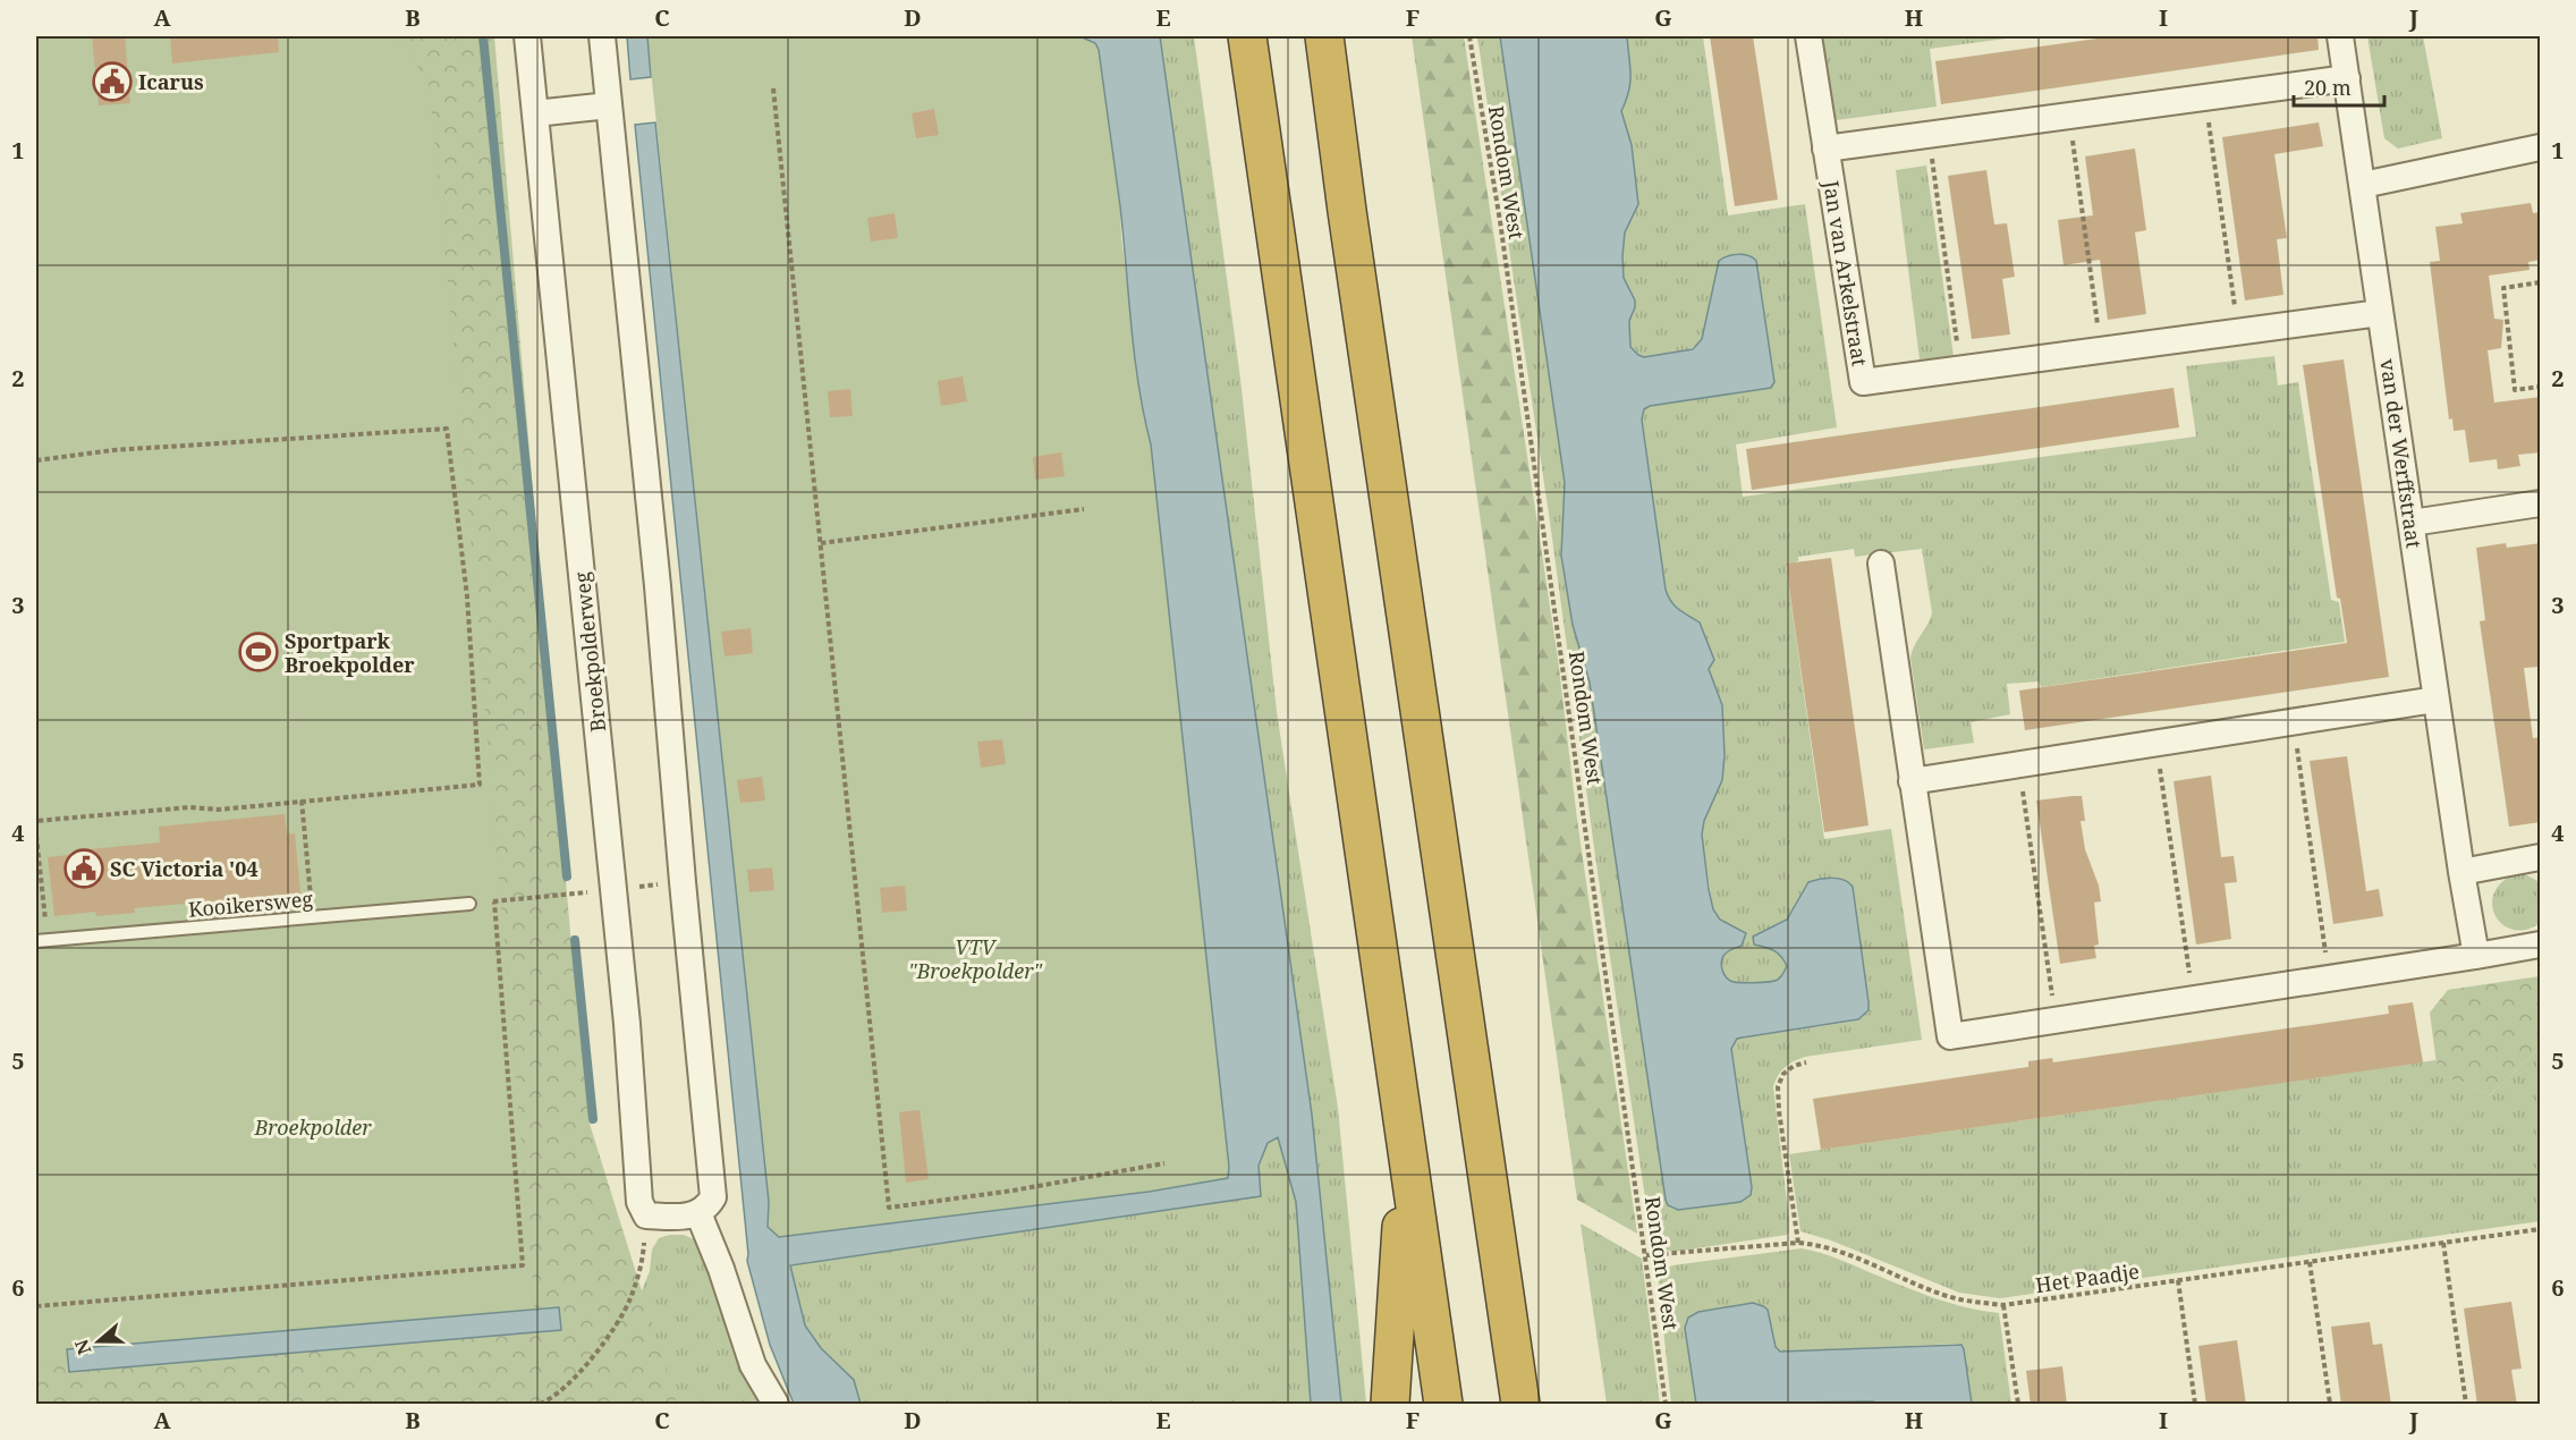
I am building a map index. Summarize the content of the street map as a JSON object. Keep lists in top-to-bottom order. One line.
{"streets":{"street":["Jan van Arkelstraat","van der Werffstraat","Broekpolderweg"],"lane":["Kooikersweg"],"path":["Rondom West","Het Paadje"]},"crossings":[["Rondom West","Het Paadje"],["Jan van Arkelstraat","van der Werffstraat"]],"parks":["VTV \"Broekpolder\"","Broekpolder"],"places":{"public building":["Icarus","SC Victoria '04"],"sports":["Sportpark Broekpolder"]},"scale_bar":"20 m","north":"left","grid":{"columns":["A","B","C","D","E","F","G","H","I","J"],"rows":["1","2","3","4","5","6"]}}
